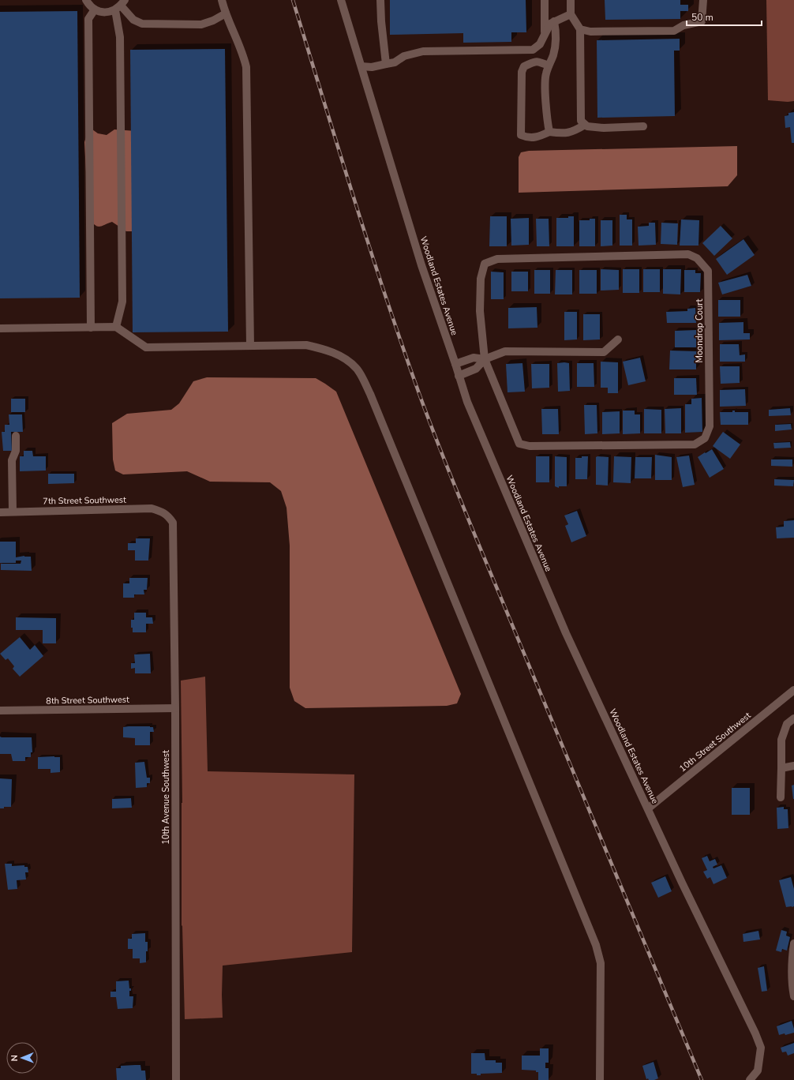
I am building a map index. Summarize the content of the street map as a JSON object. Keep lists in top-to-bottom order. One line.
{"streets":{"street":["Woodland Estates Avenue","Moondrop Court","7th Street Southwest","8th Street Southwest","10th Street Southwest","10th Avenue Southwest"]},"crossings":[["Woodland Estates Avenue","10th Street Southwest"],["7th Street Southwest","10th Avenue Southwest"],["8th Street Southwest","10th Avenue Southwest"]],"scale_bar":"50 m","north":"left"}
